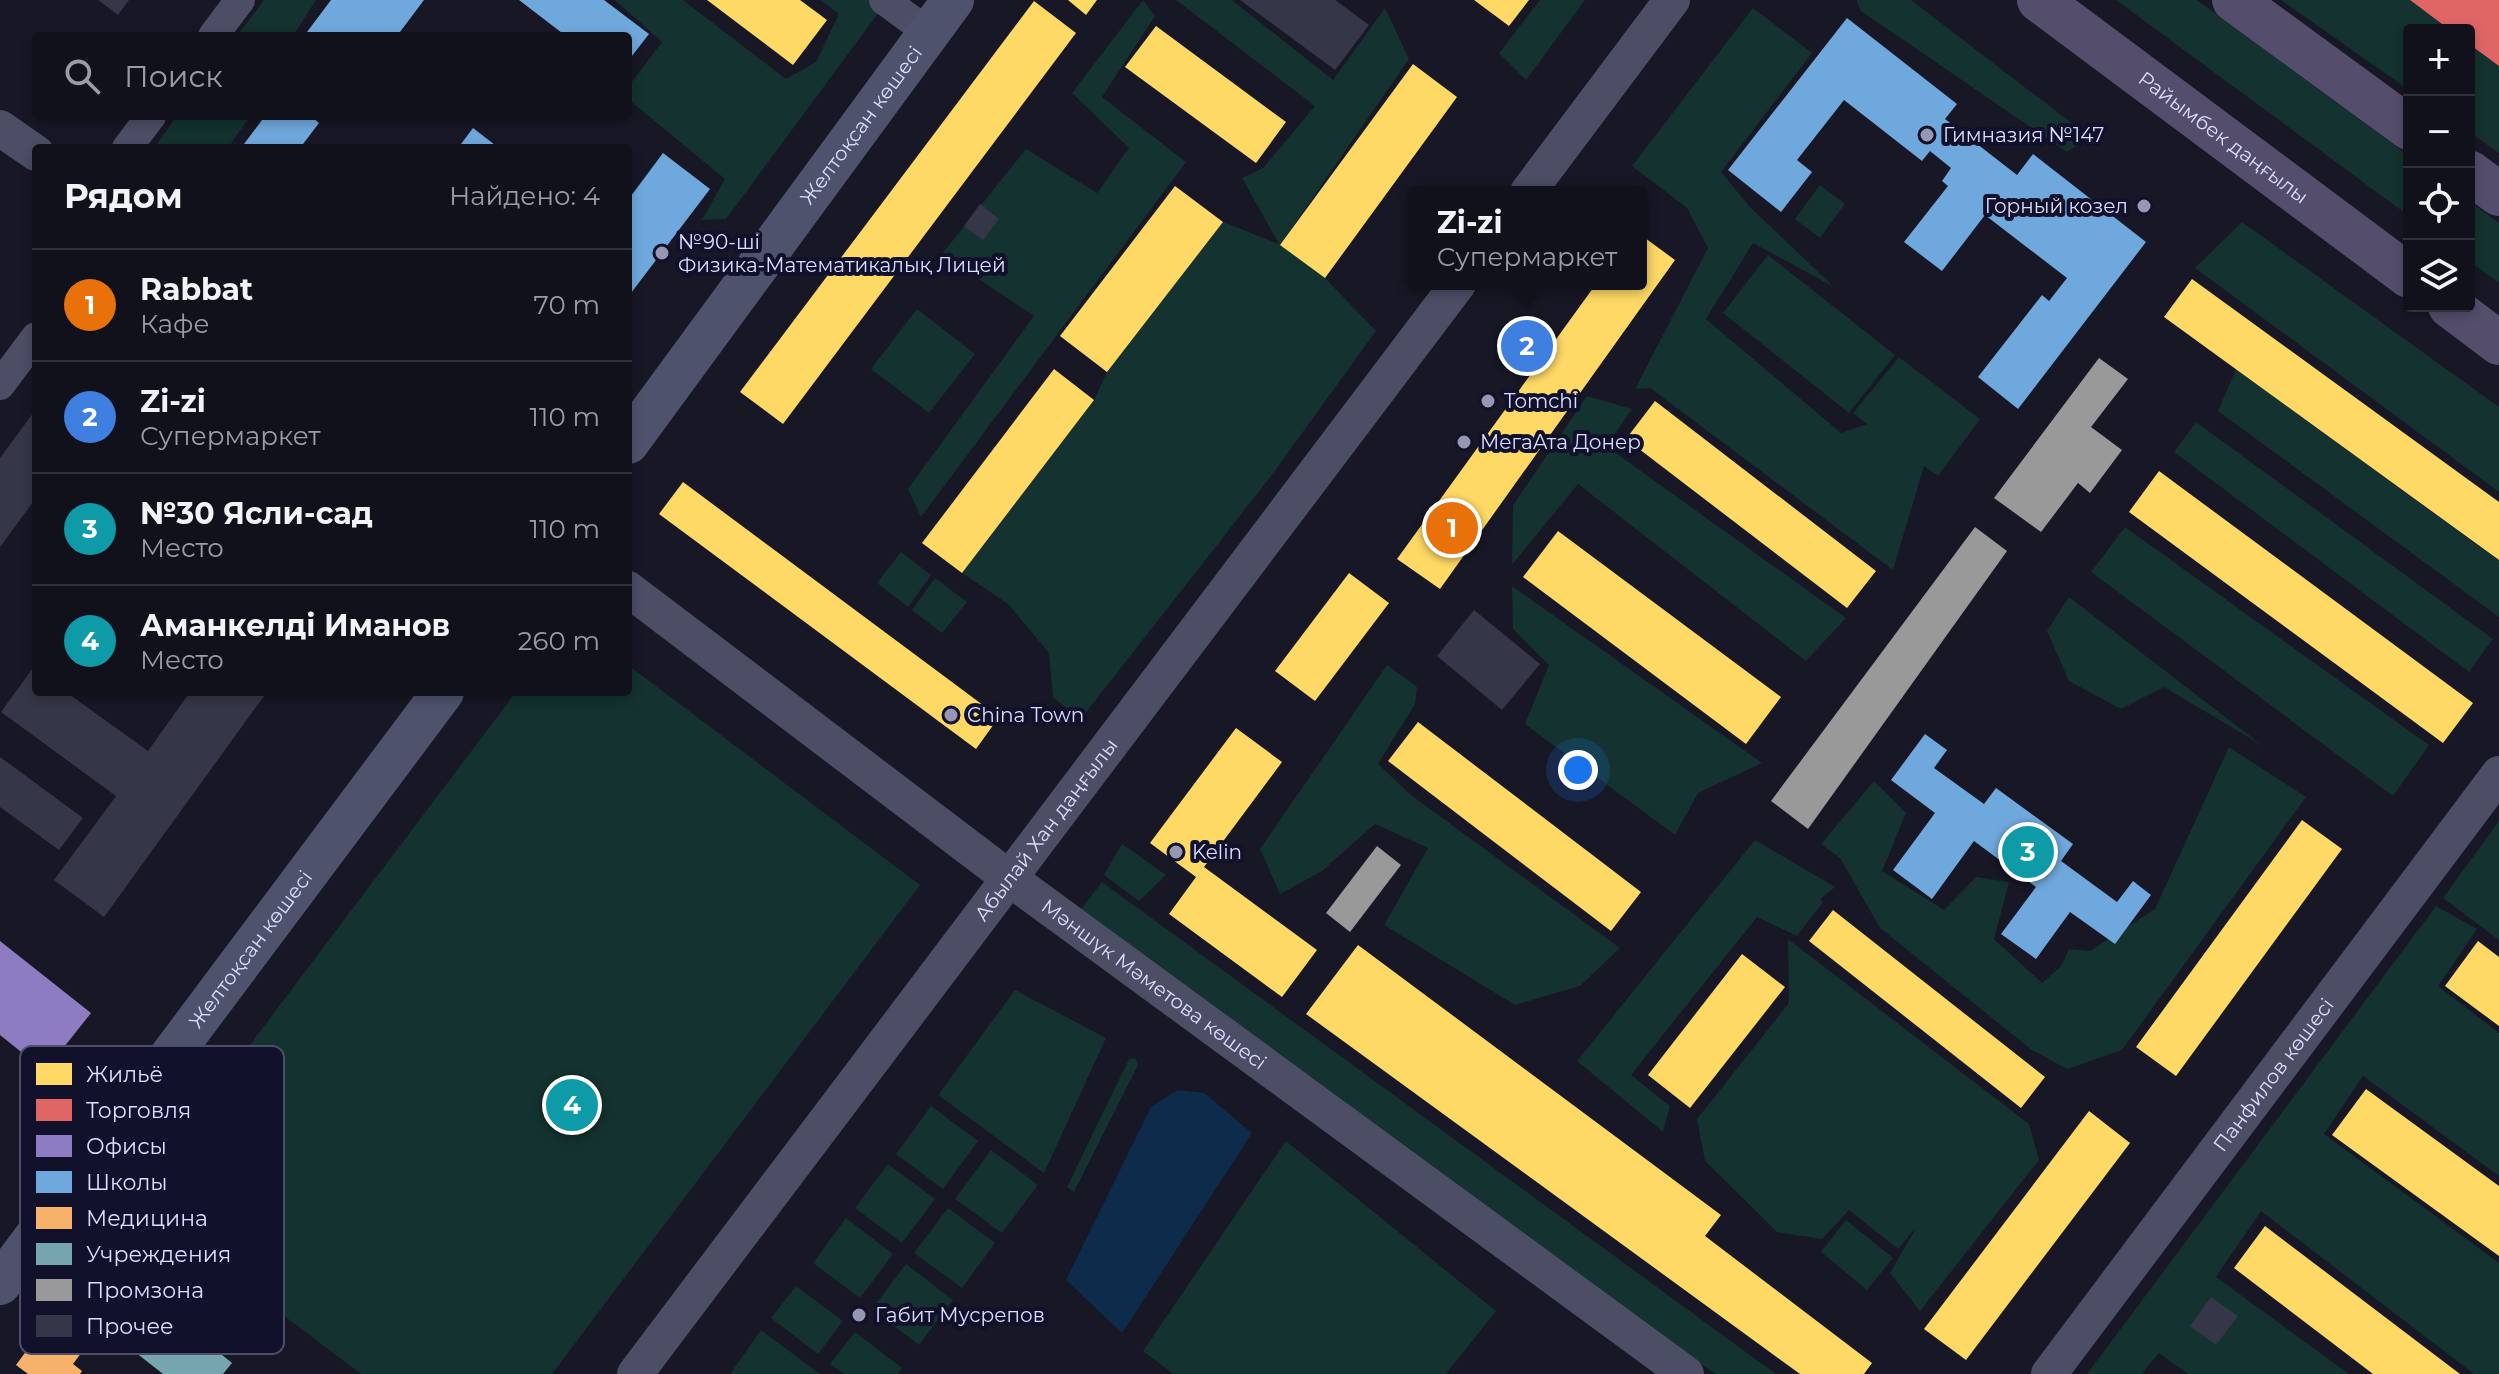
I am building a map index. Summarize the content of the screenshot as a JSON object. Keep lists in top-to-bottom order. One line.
{"streets":{"main road":["Желтоқсан көшесі","Райымбек даңғылы"],"street":["Абылай Хан даңғылы","Мәншүк Мәметова көшесі","Панфилов көшесі"]},"crossings":[["Абылай Хан даңғылы","Мәншүк Мәметова көшесі"]],"places":["Гимназия №147","Горный козел","№90-ші Физика-Математикалық Лицей","Tomchi","МегаАта Донер","China Town","Kelin","Габит Мусрепов"],"legend":["Жильё","Торговля","Офисы","Школы","Медицина","Учреждения","Промзона","Прочее"],"page":{"map_buttons":["+","−"],"search":"Поиск","heading":["Рядом","Найдено: 4"],"popup":["Zi-zi","Супермаркет"],"list":[{"mark":"1","name":"Rabbat","note":"Кафе","value":"70 m"},{"mark":"2","name":"Zi-zi","note":"Супермаркет","value":"110 m"},{"mark":"3","name":"№30 Ясли-сад","note":"Место","value":"110 m"},{"mark":"4","name":"Аманкелді Иманов","note":"Место","value":"260 m"}],"pins":["2","1","3","4"]}}
